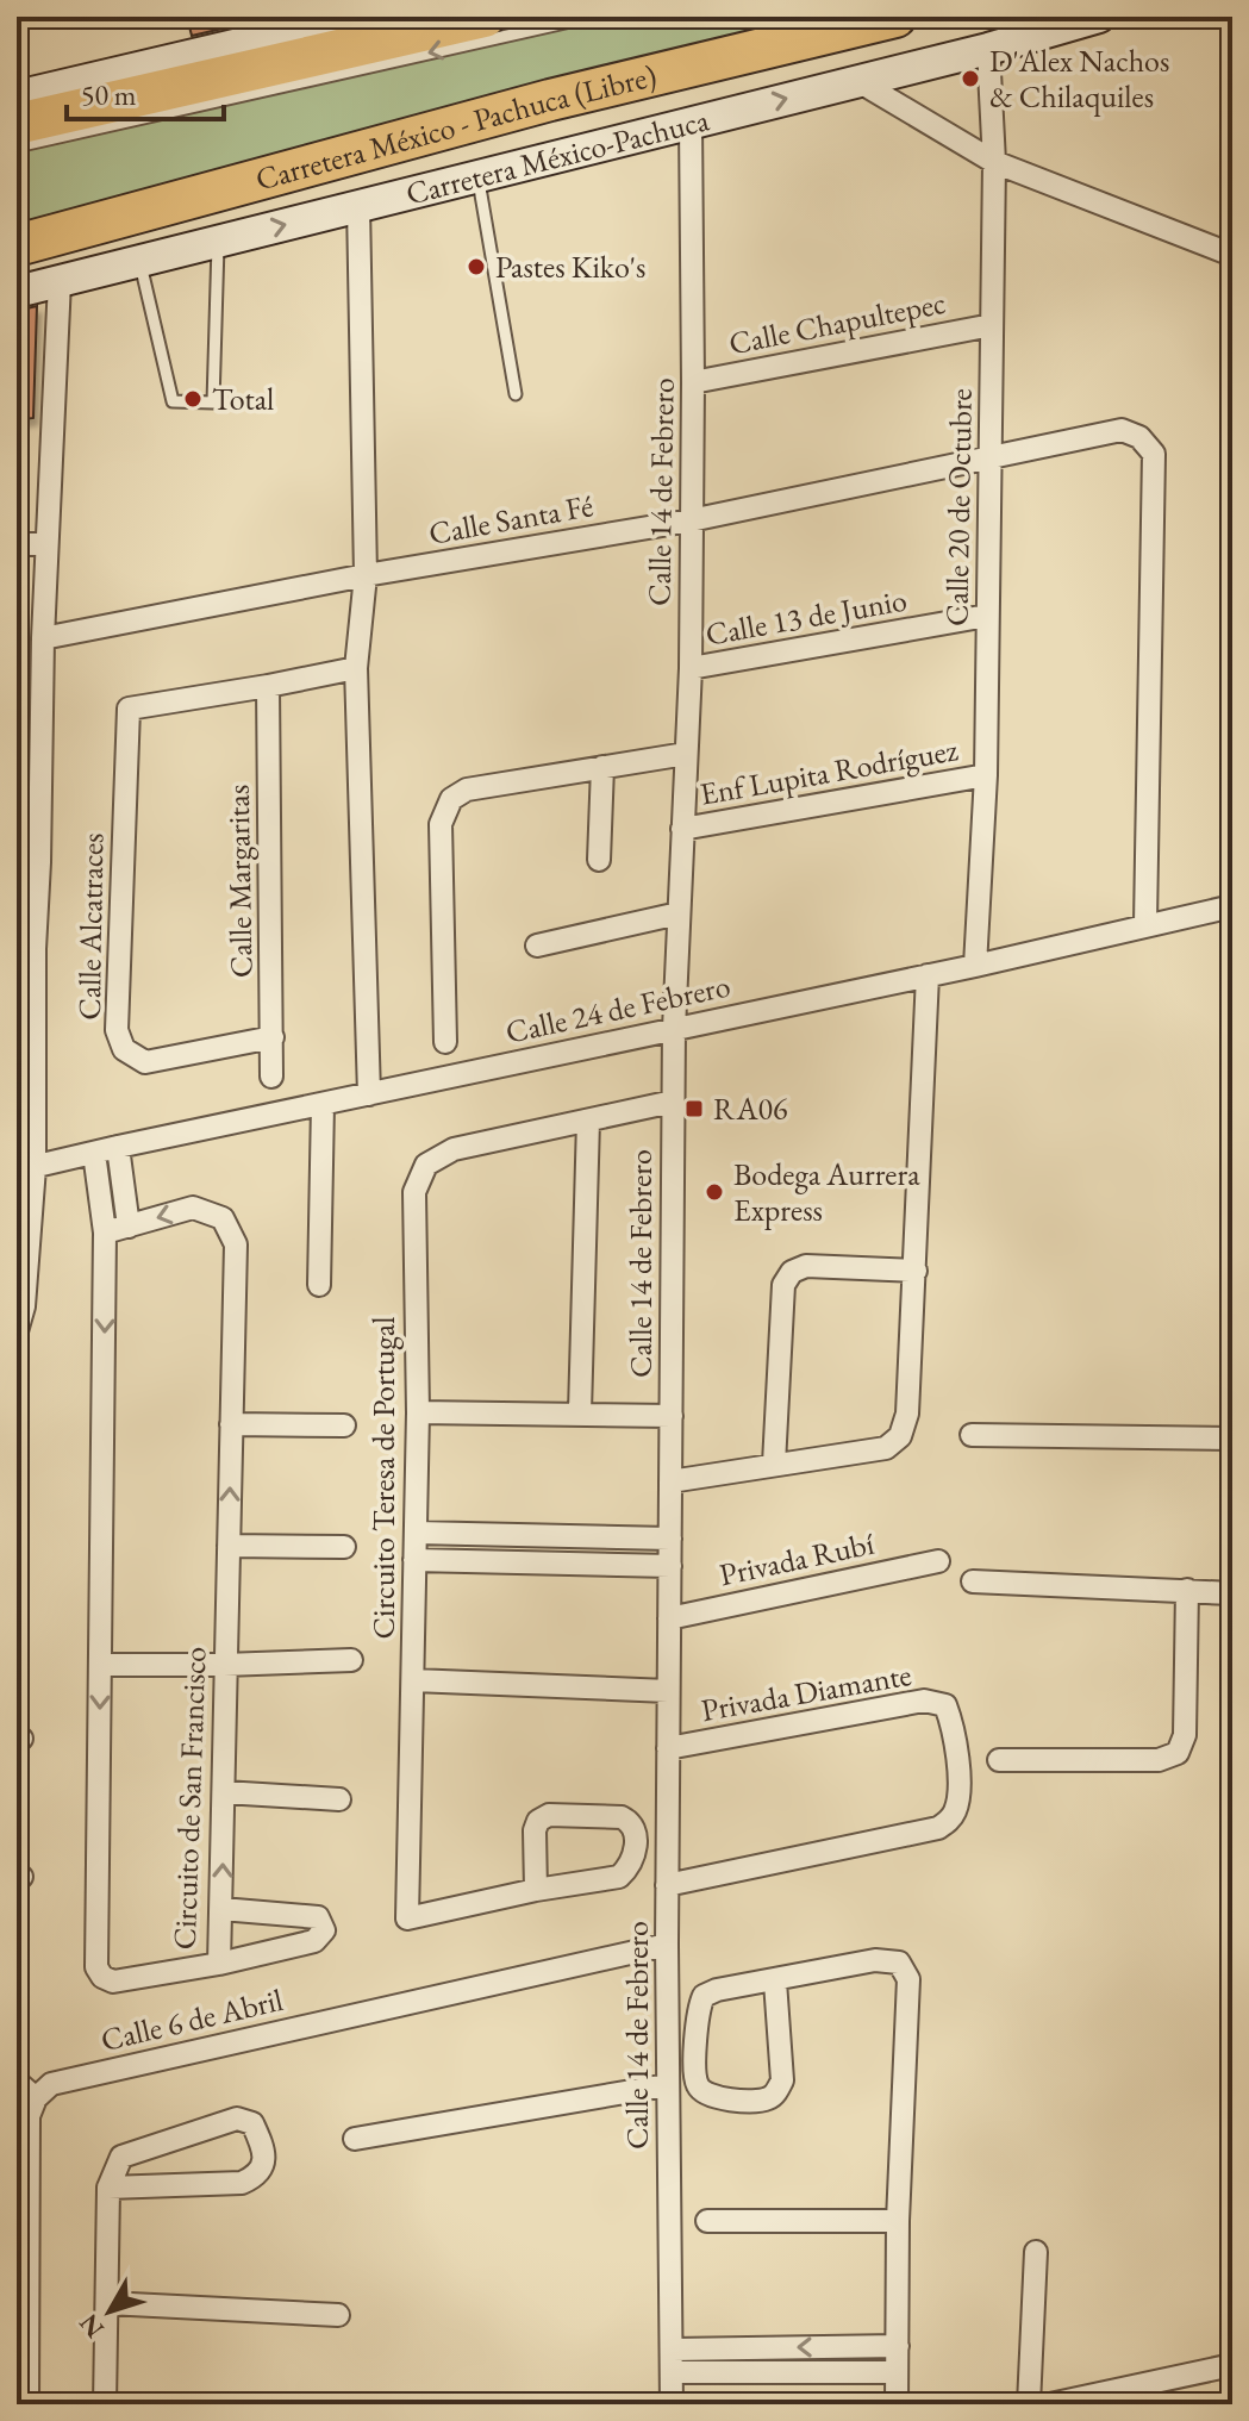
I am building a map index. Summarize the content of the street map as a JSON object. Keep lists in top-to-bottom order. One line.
{"streets":{"highway":["Carretera México - Pachuca (Libre)"],"street":["Carretera México-Pachuca","Calle Chapultepec","Calle 14 de Febrero","Calle 20 de Octubre","Calle Santa Fé","Calle 13 de Junio","Enf Lupita Rodríguez","Calle Margaritas","Calle Alcatraces","Calle 24 de Febrero","Circuito Teresa de Portugal","Privada Rubí","Privada Diamante","Circuito de San Francisco","Calle 6 de Abril"]},"crossings":[["Carretera México-Pachuca","Calle 14 de Febrero"],["Carretera México-Pachuca","Calle 20 de Octubre"],["Calle Chapultepec","Calle 14 de Febrero"],["Calle Chapultepec","Calle 20 de Octubre"],["Calle 14 de Febrero","Calle Santa Fé"],["Calle 14 de Febrero","Calle 13 de Junio"],["Calle 14 de Febrero","Enf Lupita Rodríguez"],["Calle 14 de Febrero","Calle 24 de Febrero"],["Calle 14 de Febrero","Circuito Teresa de Portugal"],["Calle 14 de Febrero","Privada Rubí"],["Calle 14 de Febrero","Privada Diamante"],["Calle 14 de Febrero","Calle 6 de Abril"],["Calle 20 de Octubre","Calle Santa Fé"],["Calle 20 de Octubre","Calle 13 de Junio"],["Calle 20 de Octubre","Enf Lupita Rodríguez"],["Calle 20 de Octubre","Calle 24 de Febrero"],["Calle Santa Fé","Calle 24 de Febrero"],["Calle Margaritas","Calle Alcatraces"],["Calle 24 de Febrero","Circuito de San Francisco"]],"places":{"other":["D'Alex Nachos & Chilaquiles","Pastes Kiko's","Total","Bodega Aurrera Express"],"transit":["RA06"]},"scale_bar":"50 m","north":"bottom left"}
